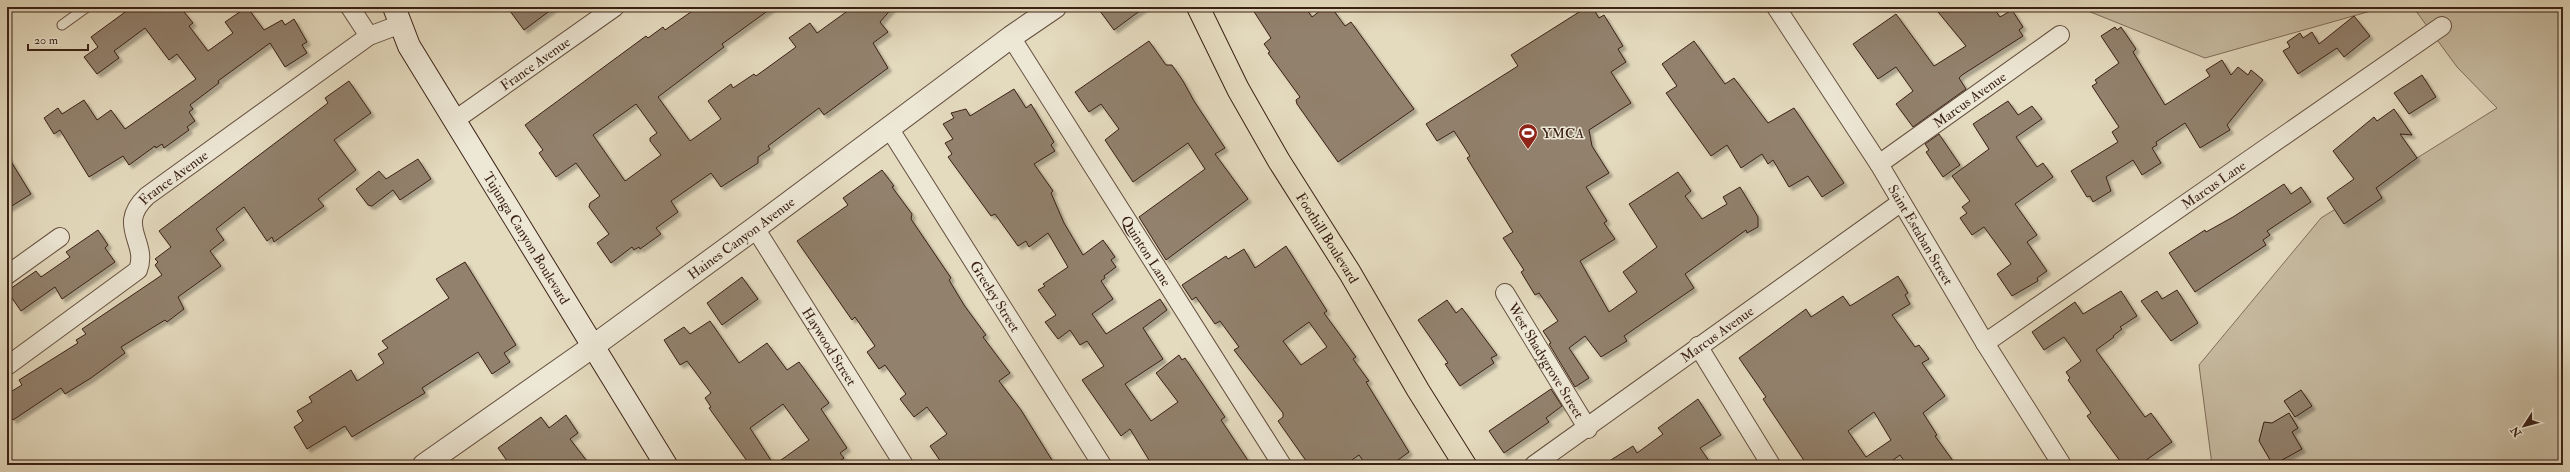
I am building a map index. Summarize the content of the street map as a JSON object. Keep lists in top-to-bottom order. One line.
{"streets":{"main road":["Foothill Boulevard"],"street":["France Avenue","Marcus Avenue","Marcus Lane","Saint Estaban Street","Tujunga Canyon Boulevard","Haines Canyon Avenue","Quinton Lane","Greeley Street","Haywood Street","West Shadygrove Street"]},"crossings":[["France Avenue","Tujunga Canyon Boulevard"],["Marcus Avenue","Saint Estaban Street"],["Marcus Avenue","West Shadygrove Street"],["Marcus Lane","Saint Estaban Street"],["Tujunga Canyon Boulevard","Haines Canyon Avenue"],["Haines Canyon Avenue","Quinton Lane"],["Haines Canyon Avenue","Greeley Street"],["Haines Canyon Avenue","Haywood Street"]],"places":{"sports":["YMCA"]},"scale_bar":"20 m","north":"bottom left"}
